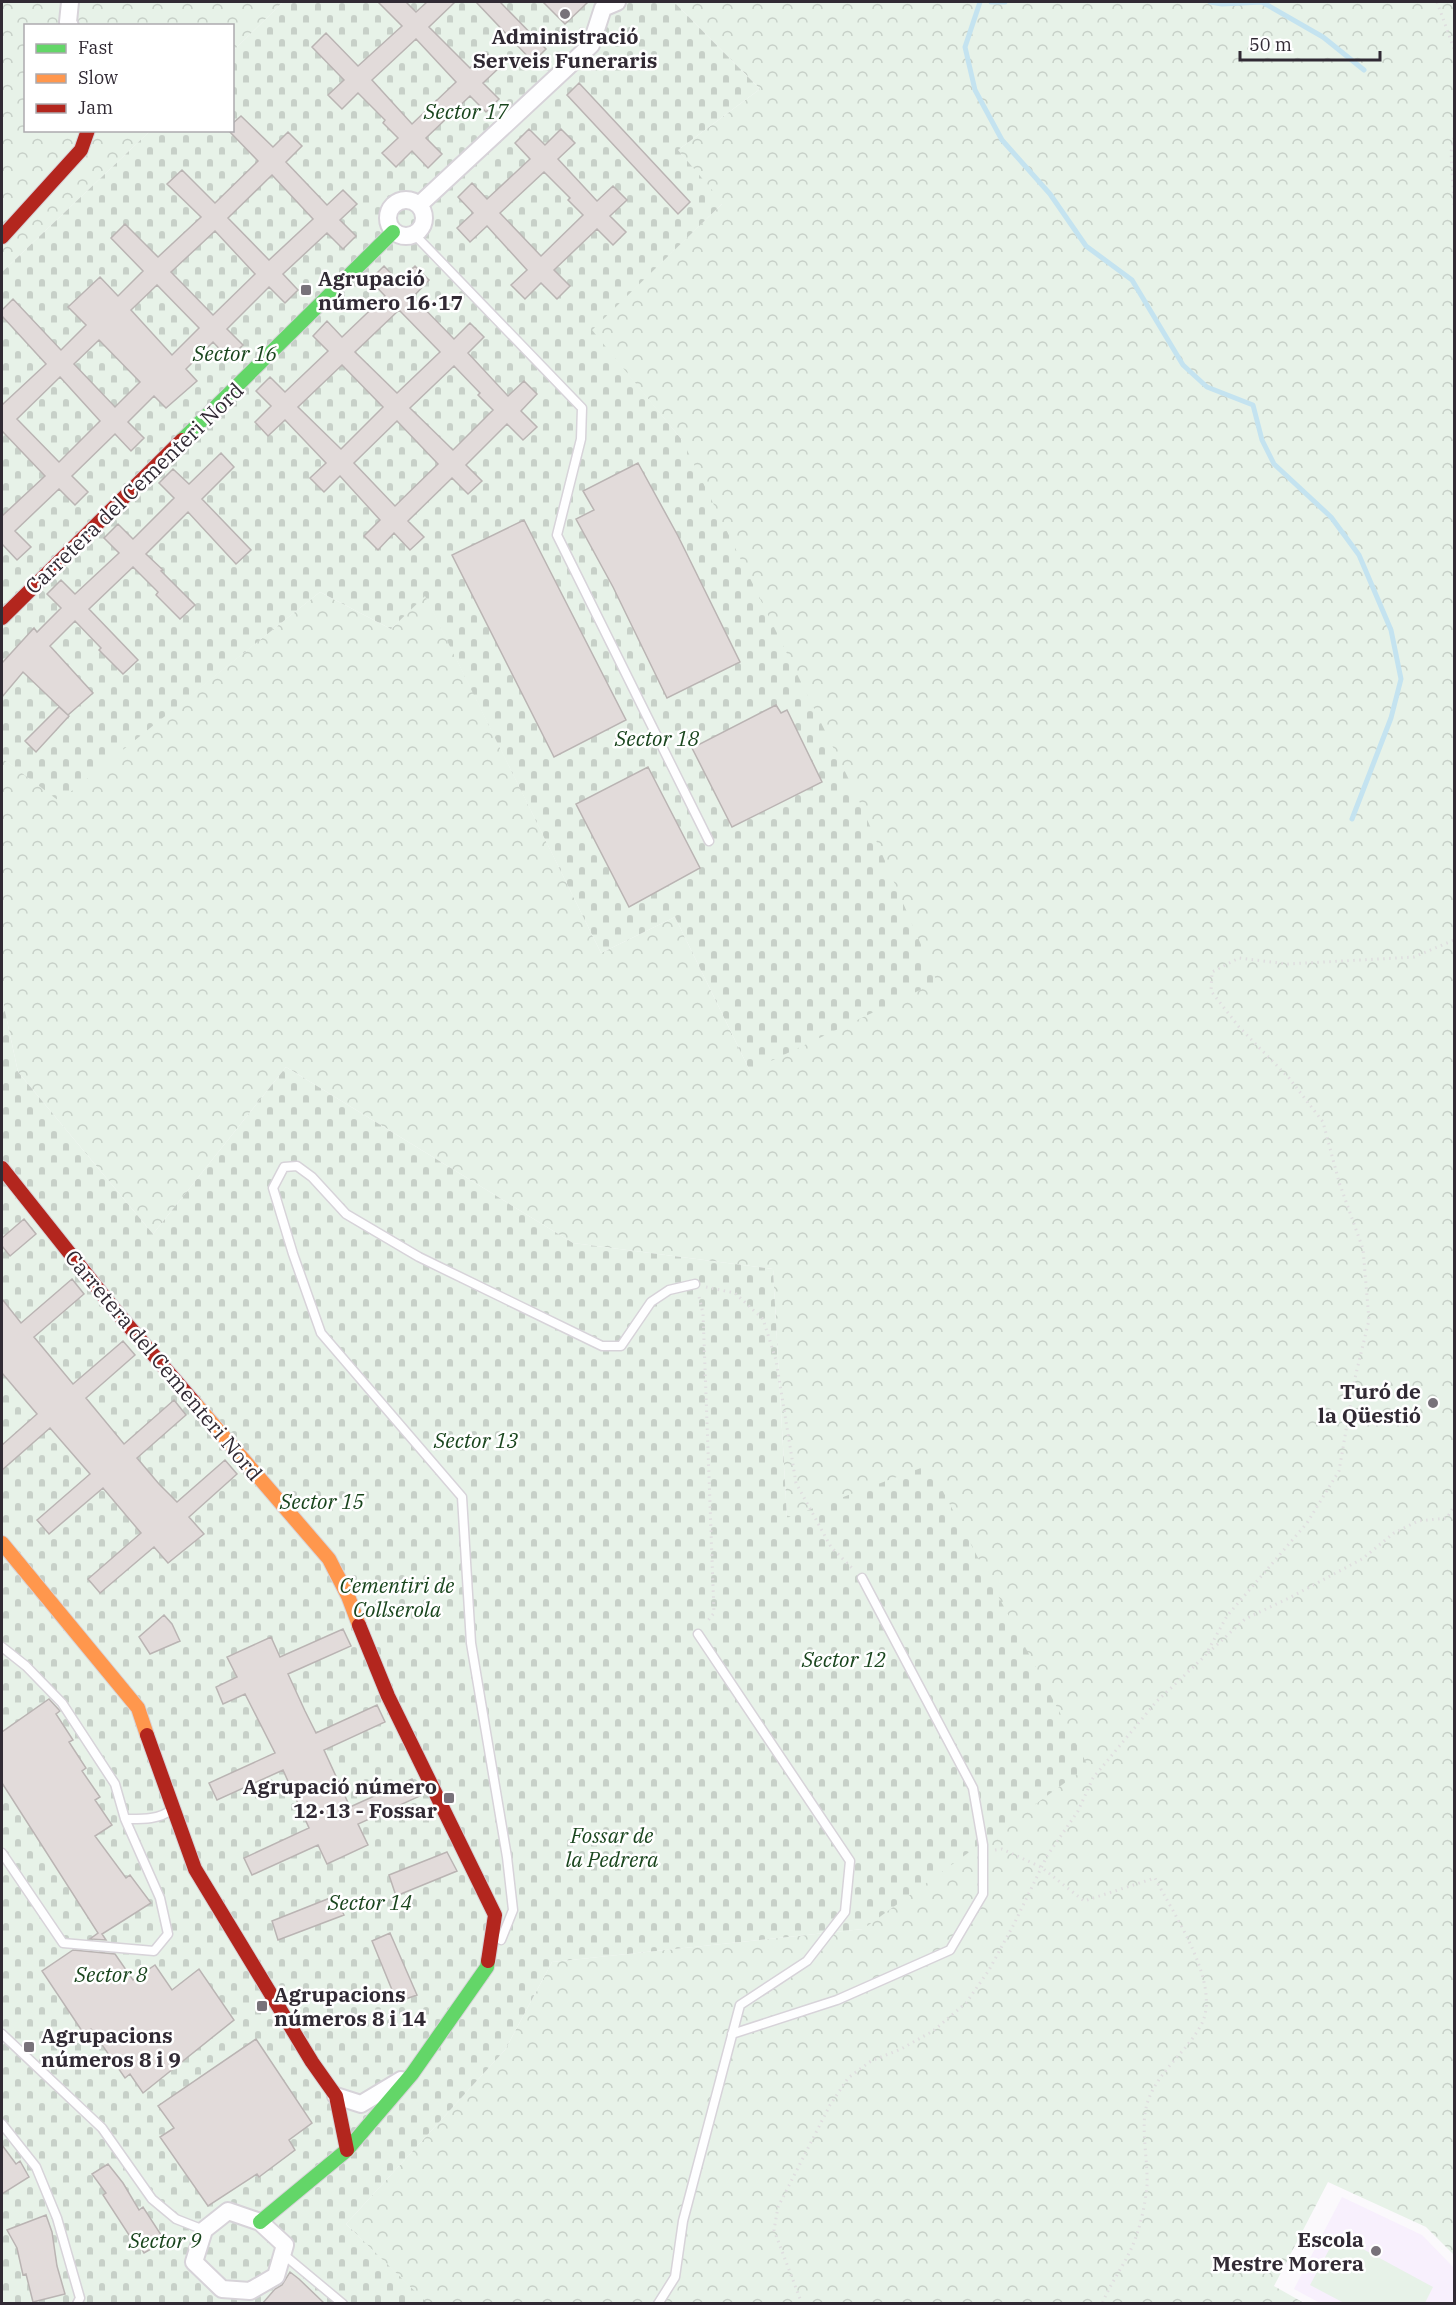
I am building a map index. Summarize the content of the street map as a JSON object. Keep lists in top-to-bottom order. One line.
{"streets":{"street":["Carretera del Cementeri Nord"]},"parks":["Sector 17","Sector 16","Sector 18","Sector 13","Sector 15","Cementiri de Collserola","Sector 12","Fossar de la Pedrera","Sector 14","Sector 8","Sector 9"],"places":{"other":["Administració Serveis Funeraris","Turó de la Qüestió","Escola Mestre Morera"],"transit":["Agrupació número 16·17","Agrupació número 12·13 - Fossar","Agrupacions números 8 i 14","Agrupacions números 8 i 9"]},"legend":["Fast","Slow","Jam"],"scale_bar":"50 m"}
